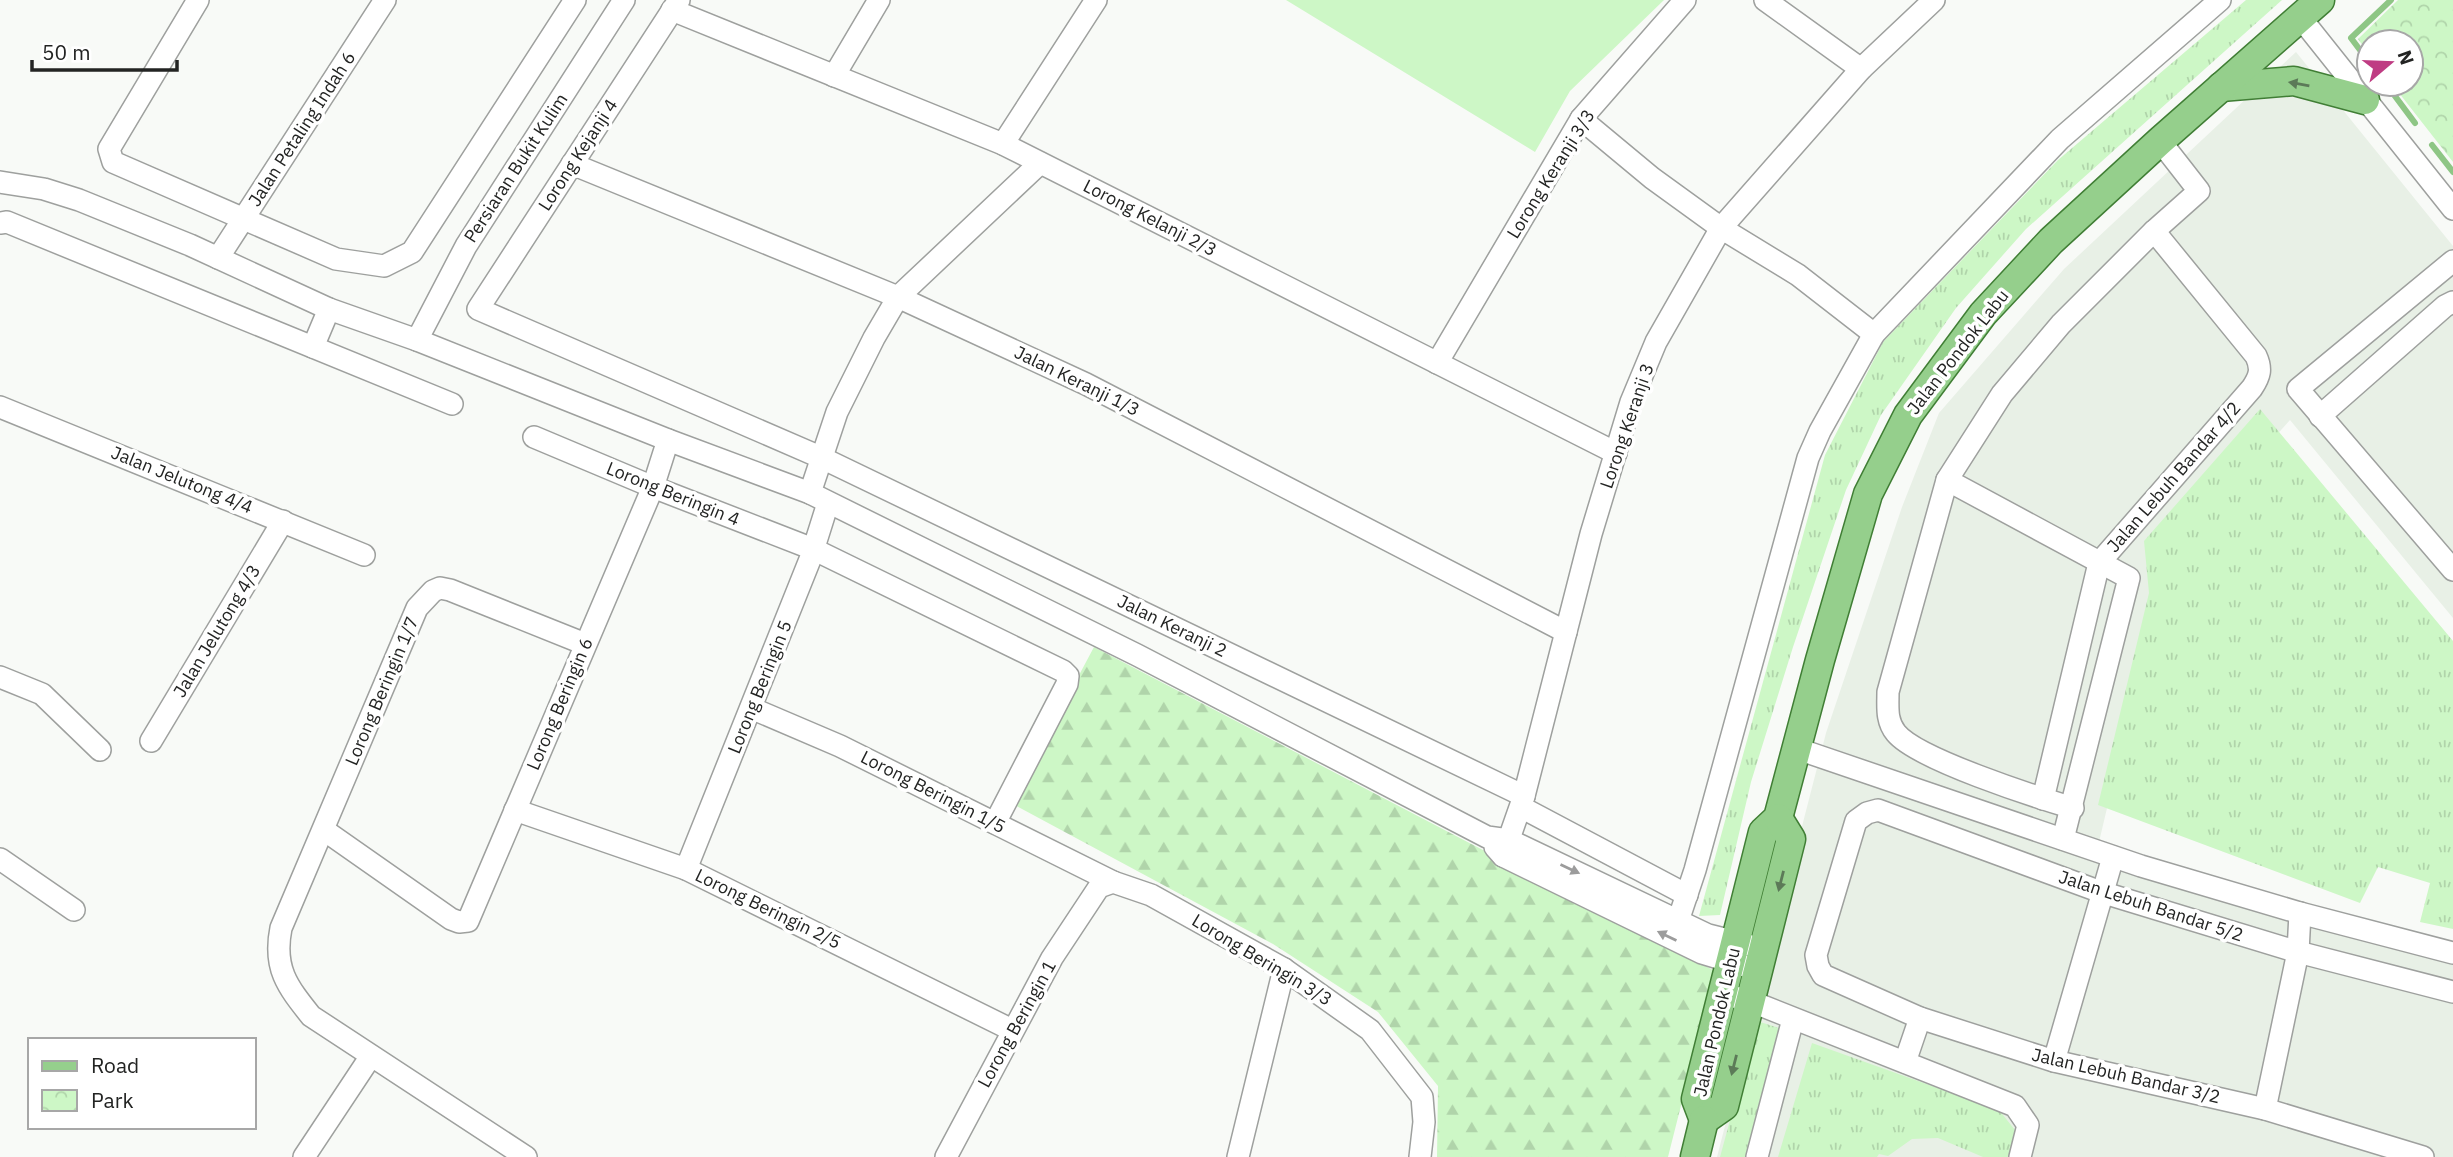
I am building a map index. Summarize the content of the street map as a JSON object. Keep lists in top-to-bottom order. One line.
{"streets":{"main road":["Jalan Pondok Labu"],"street":["Jalan Petaling Indah 6","Lorong Kejanji 4","Persiaran Bukit Kulim","Lorong Keranji 3/3","Lorong Kelanji 2/3","Jalan Keranji 1/3","Lorong Keranji 3","Jalan Lebuh Bandar 4/2","Jalan Jelutong 4/4","Lorong Beringin 4","Jalan Keranji 2","Jalan Jelutong 4/3","Lorong Beringin 5","Lorong Beringin 1/7","Lorong Beringin 6","Lorong Beringin 1/5","Jalan Lebuh Bandar 5/2","Lorong Beringin 2/5","Lorong Beringin 3/3","Lorong Beringin 1","Jalan Lebuh Bandar 3/2"]},"crossings":[["Lorong Kejanji 4","Lorong Kelanji 2/3"],["Lorong Kejanji 4","Jalan Keranji 1/3"],["Lorong Kejanji 4","Jalan Keranji 2"],["Lorong Keranji 3/3","Lorong Kelanji 2/3"],["Lorong Kelanji 2/3","Lorong Keranji 3"],["Lorong Kelanji 2/3","Lorong Beringin 5"],["Jalan Keranji 1/3","Lorong Keranji 3"],["Jalan Keranji 1/3","Lorong Beringin 5"],["Lorong Keranji 3","Jalan Keranji 2"],["Jalan Jelutong 4/4","Jalan Jelutong 4/3"],["Lorong Beringin 4","Lorong Beringin 5"],["Lorong Beringin 4","Lorong Beringin 6"],["Lorong Beringin 4","Lorong Beringin 1/5"],["Jalan Keranji 2","Lorong Beringin 5"],["Lorong Beringin 5","Lorong Beringin 1/5"],["Lorong Beringin 5","Lorong Beringin 2/5"],["Lorong Beringin 1/7","Lorong Beringin 6"],["Lorong Beringin 6","Lorong Beringin 2/5"],["Lorong Beringin 1/5","Lorong Beringin 3/3"],["Lorong Beringin 1/5","Lorong Beringin 1"],["Jalan Lebuh Bandar 5/2","Jalan Lebuh Bandar 3/2"],["Lorong Beringin 2/5","Lorong Beringin 1"],["Lorong Beringin 3/3","Lorong Beringin 1"]],"legend":["Road","Park"],"scale_bar":"50 m","north":"right"}
